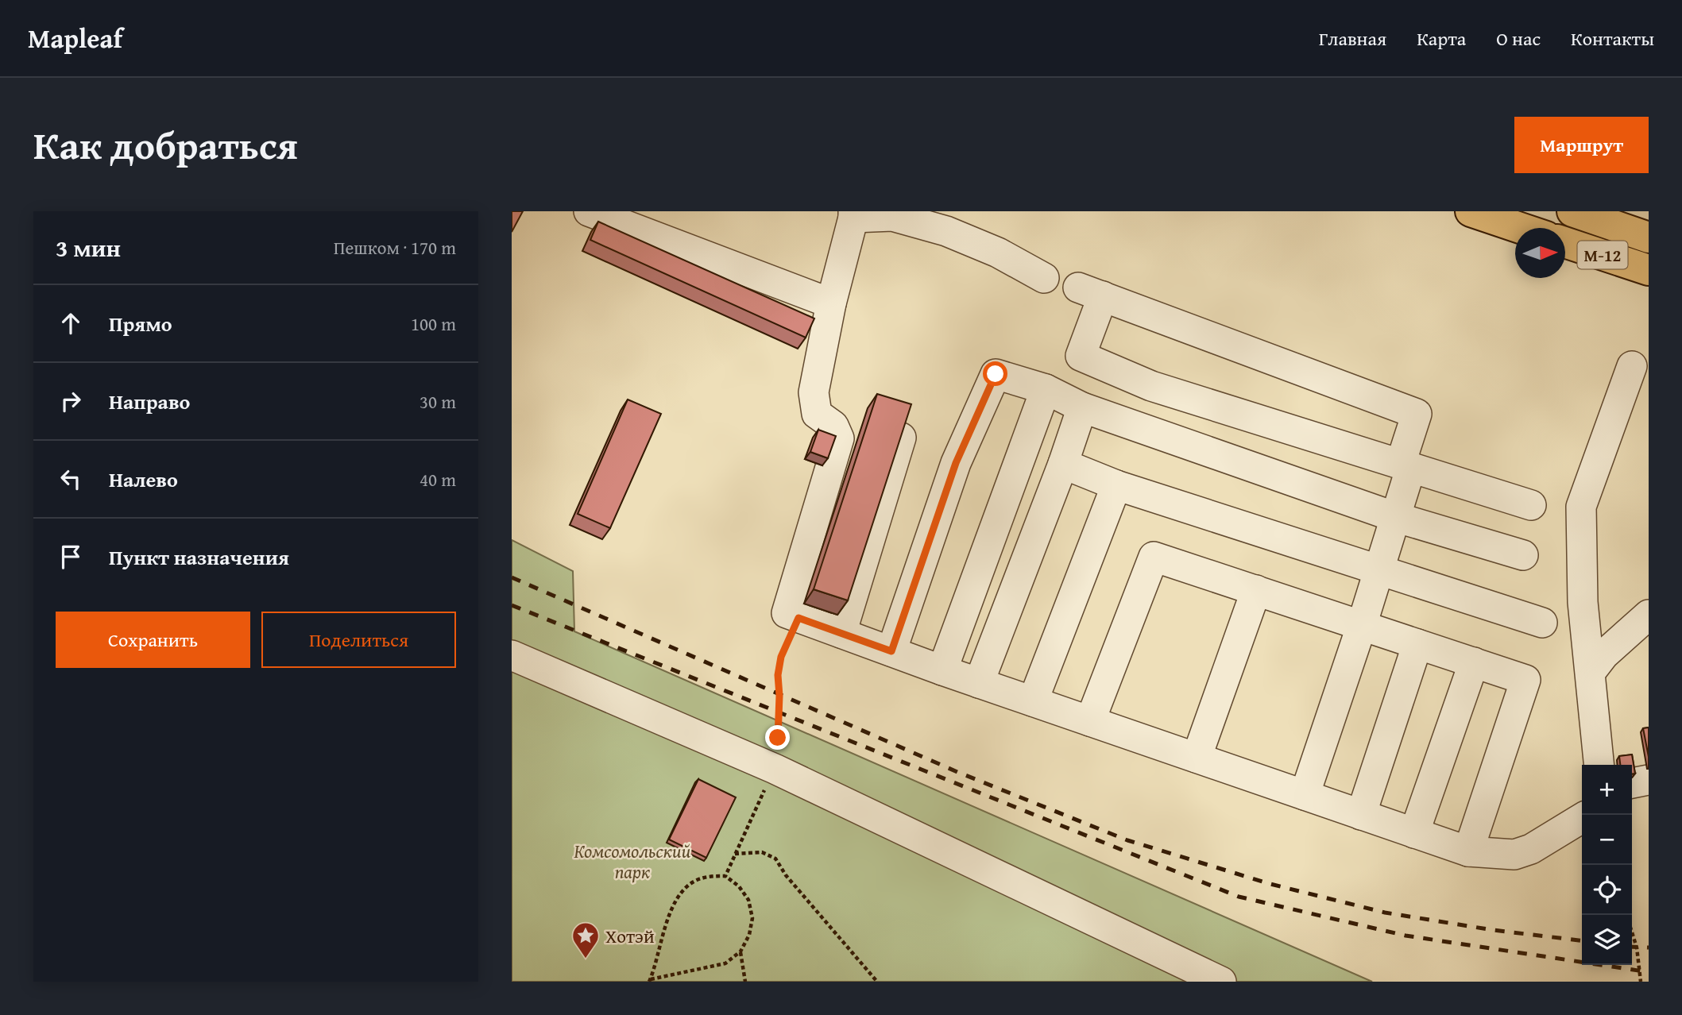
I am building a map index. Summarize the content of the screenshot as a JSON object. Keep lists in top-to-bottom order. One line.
{"streets":{"main road":["М-12"]},"parks":["Комсомольский парк"],"places":{"place":["Хотэй"]},"north":"right","page":{"header":"Mapleaf","nav":["Главная","Карта","О нас","Контакты"],"title":"Как добраться","buttons":["Маршрут",["Сохранить","Поделиться"]],"heading":["3 мин","Пешком · 170 m"],"list":[["Прямо","100 m"],["Направо","30 m"],["Налево","40 m"],"Пункт назначения"],"map_buttons":["+","−"]}}
